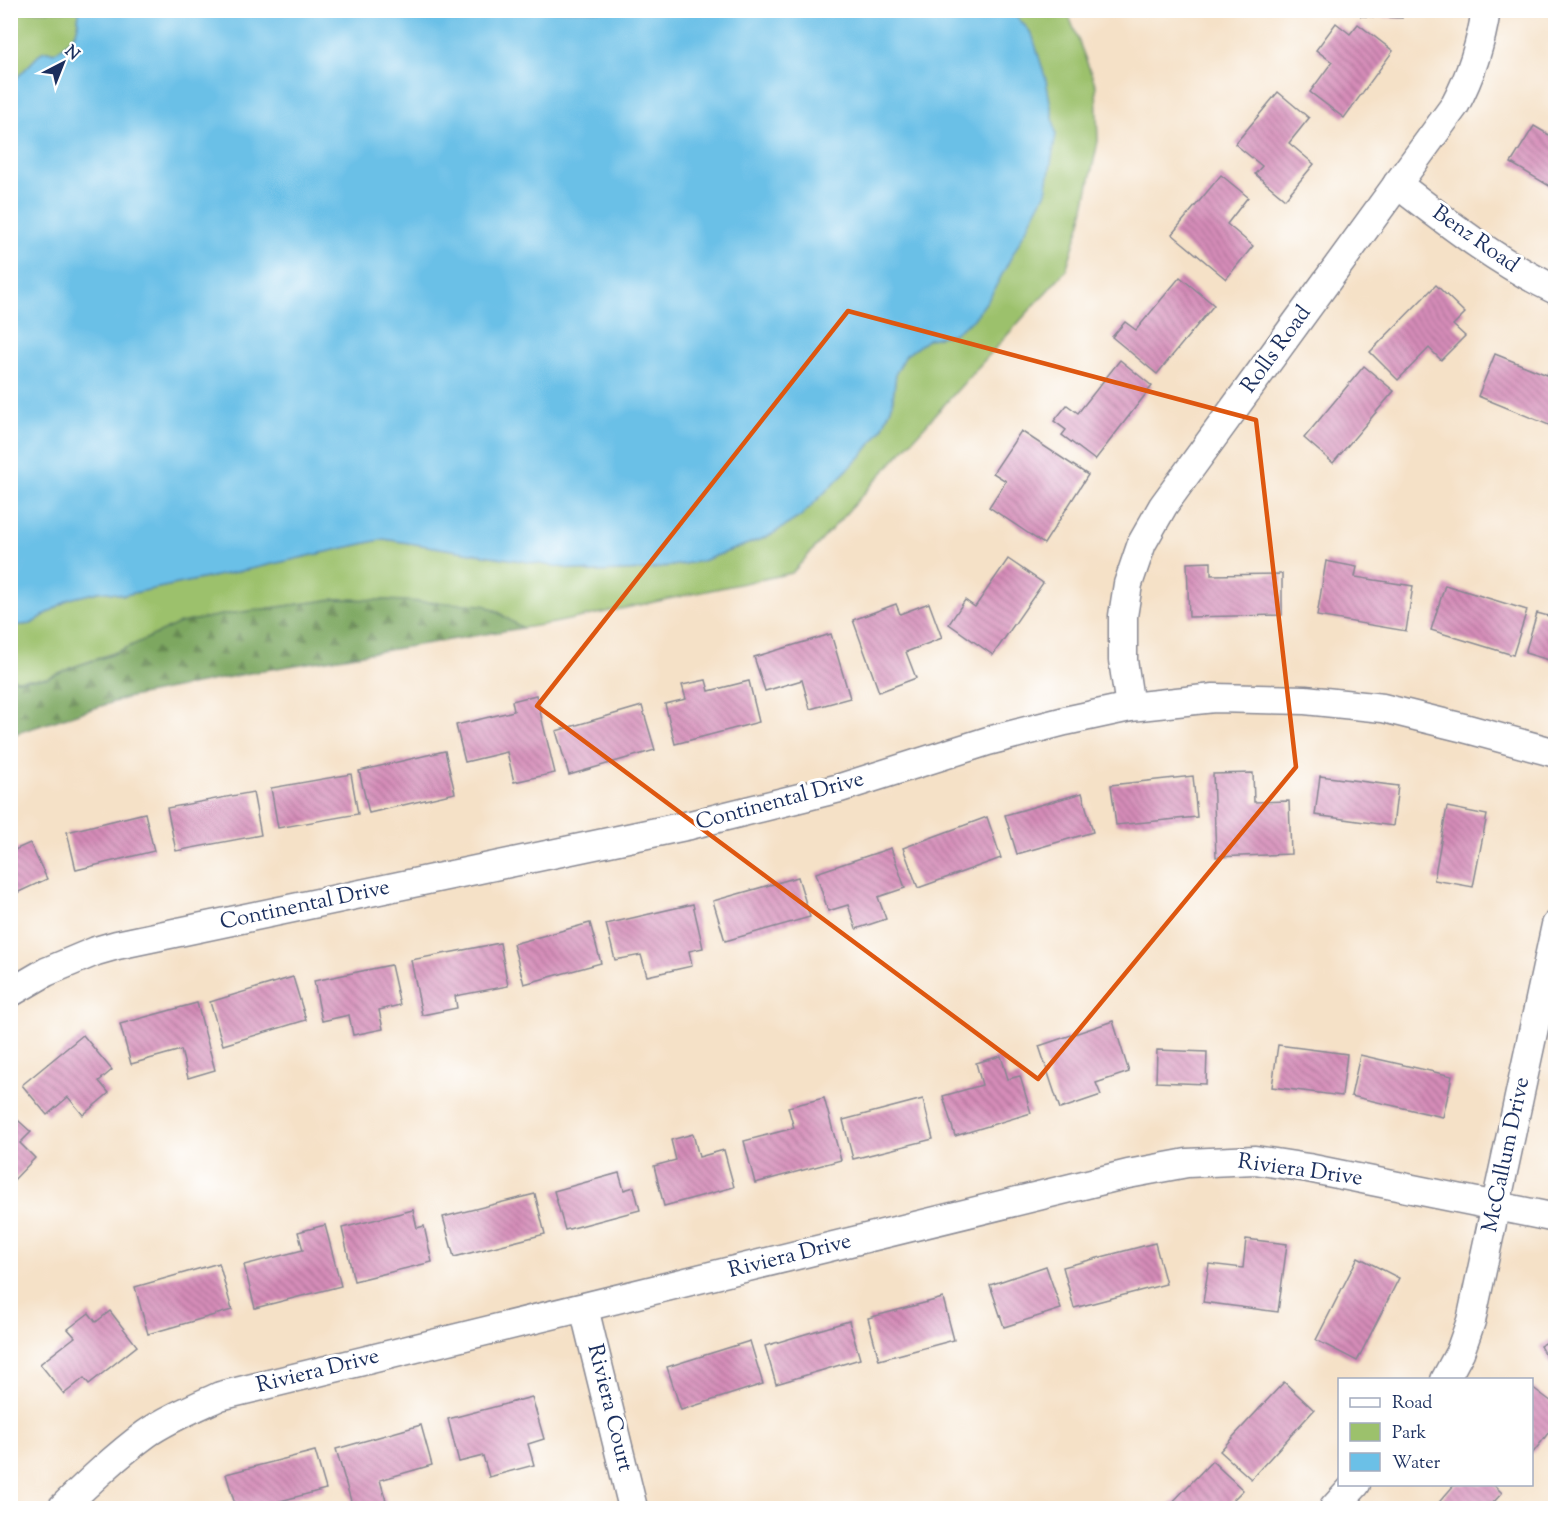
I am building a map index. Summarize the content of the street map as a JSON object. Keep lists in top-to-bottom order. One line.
{"streets":{"street":["Benz Road","Rolls Road","Continental Drive","McCallum Drive","Riviera Drive","Riviera Court"]},"crossings":[["Benz Road","Rolls Road"],["Rolls Road","Continental Drive"],["McCallum Drive","Riviera Drive"],["Riviera Drive","Riviera Court"]],"legend":["Road","Park","Water"],"north":"top right"}
